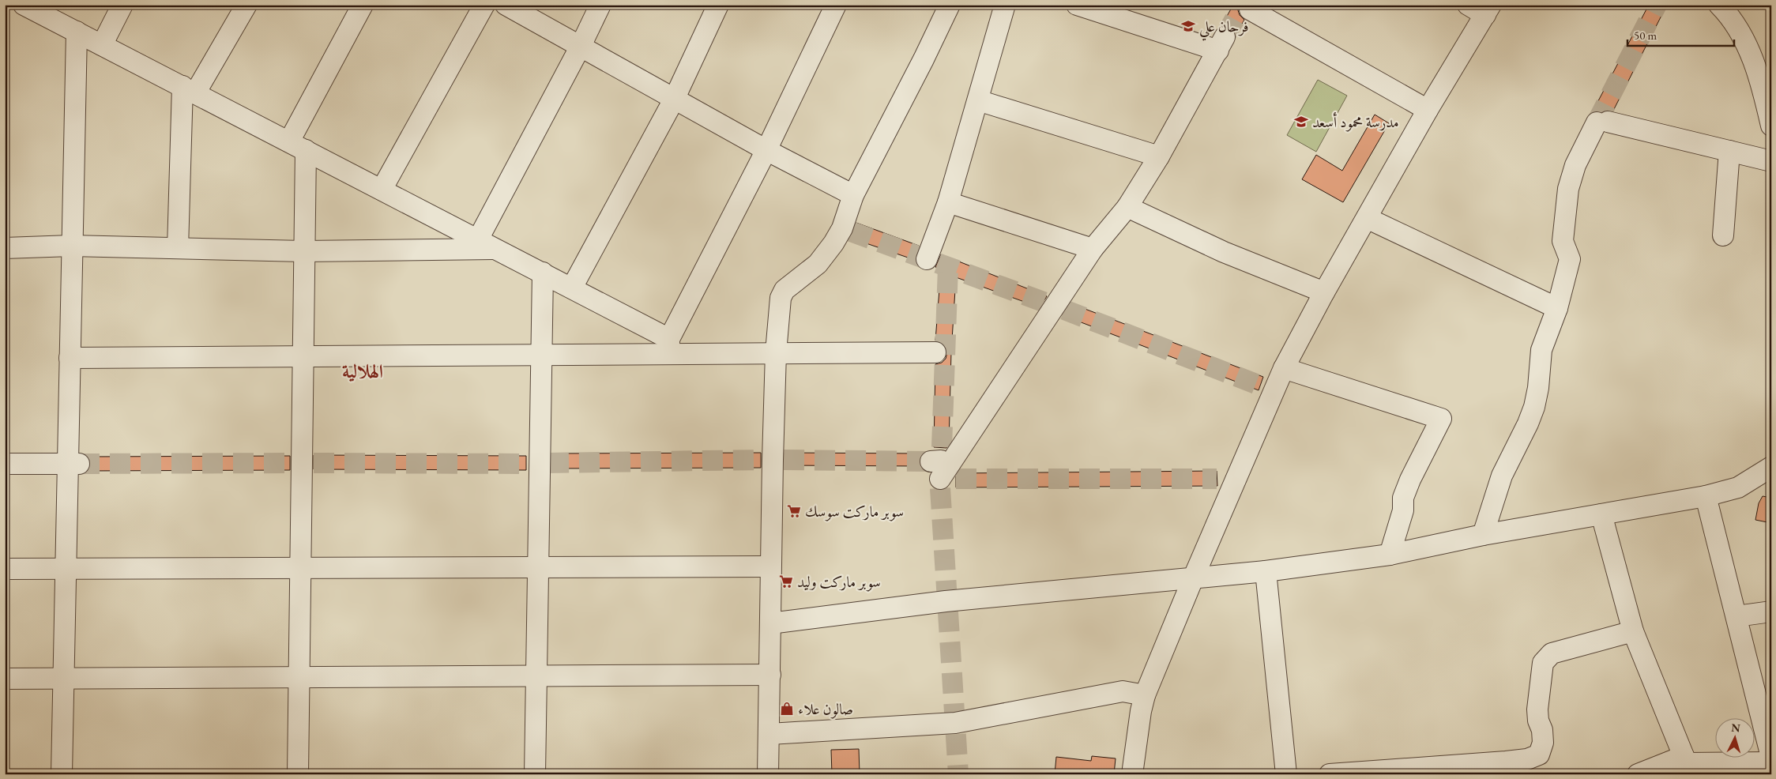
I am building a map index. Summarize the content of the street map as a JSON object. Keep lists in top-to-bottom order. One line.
{"districts":["الهلالية"],"places":{"school or university":["فرحان علي","مدرسة محمود أسعد"],"supermarket":["سوبر ماركت سوسك","سوبر ماركت وليد"],"shop":["صالون علاء"]},"scale_bar":"50 m","north":"top"}
